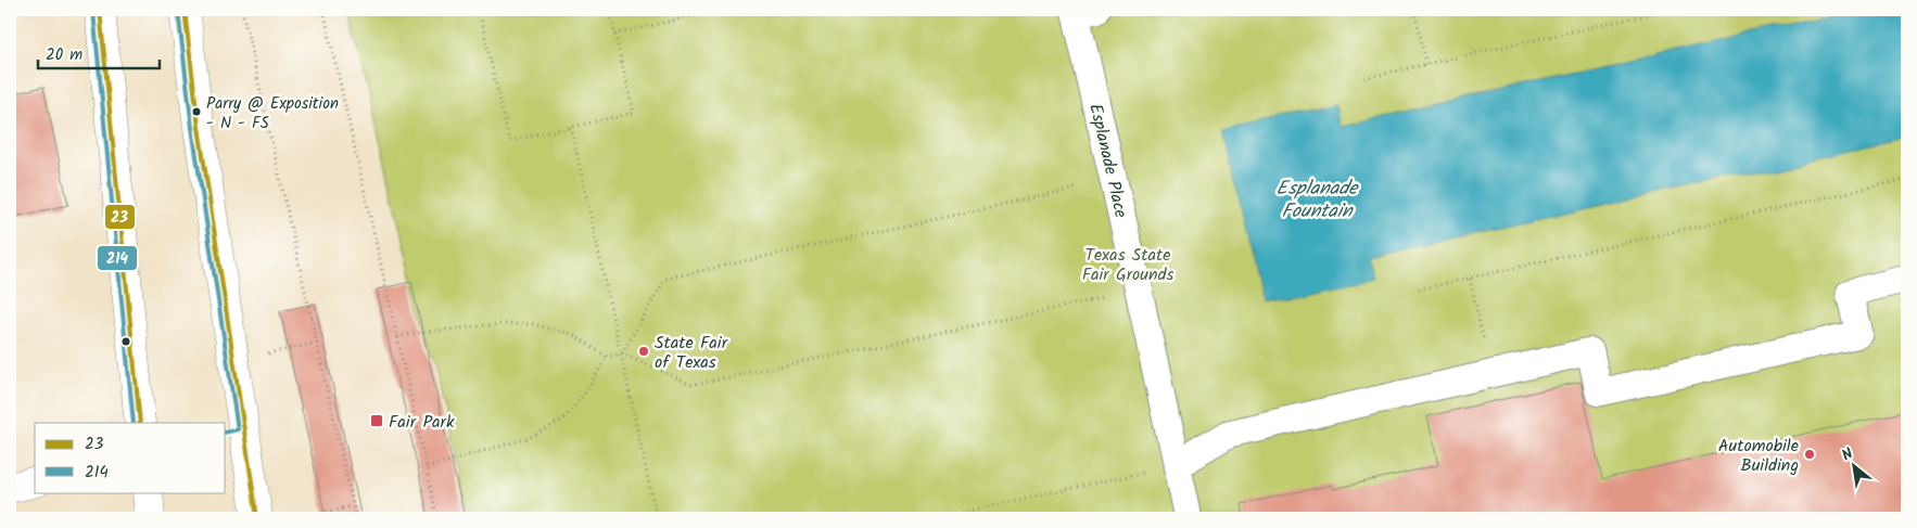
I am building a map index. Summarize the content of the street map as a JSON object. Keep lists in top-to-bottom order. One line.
{"streets":{"street":["Esplanade Place"]},"water":["Esplanade Fountain"],"parks":["Texas State Fair Grounds"],"places":{"other":["Parry @ Exposition - N - FS","State Fair of Texas","Automobile Building"],"transit":["Fair Park"]},"lines":["transit line 23","transit line 214"],"legend":["23","214"],"scale_bar":"20 m","north":"top left"}
